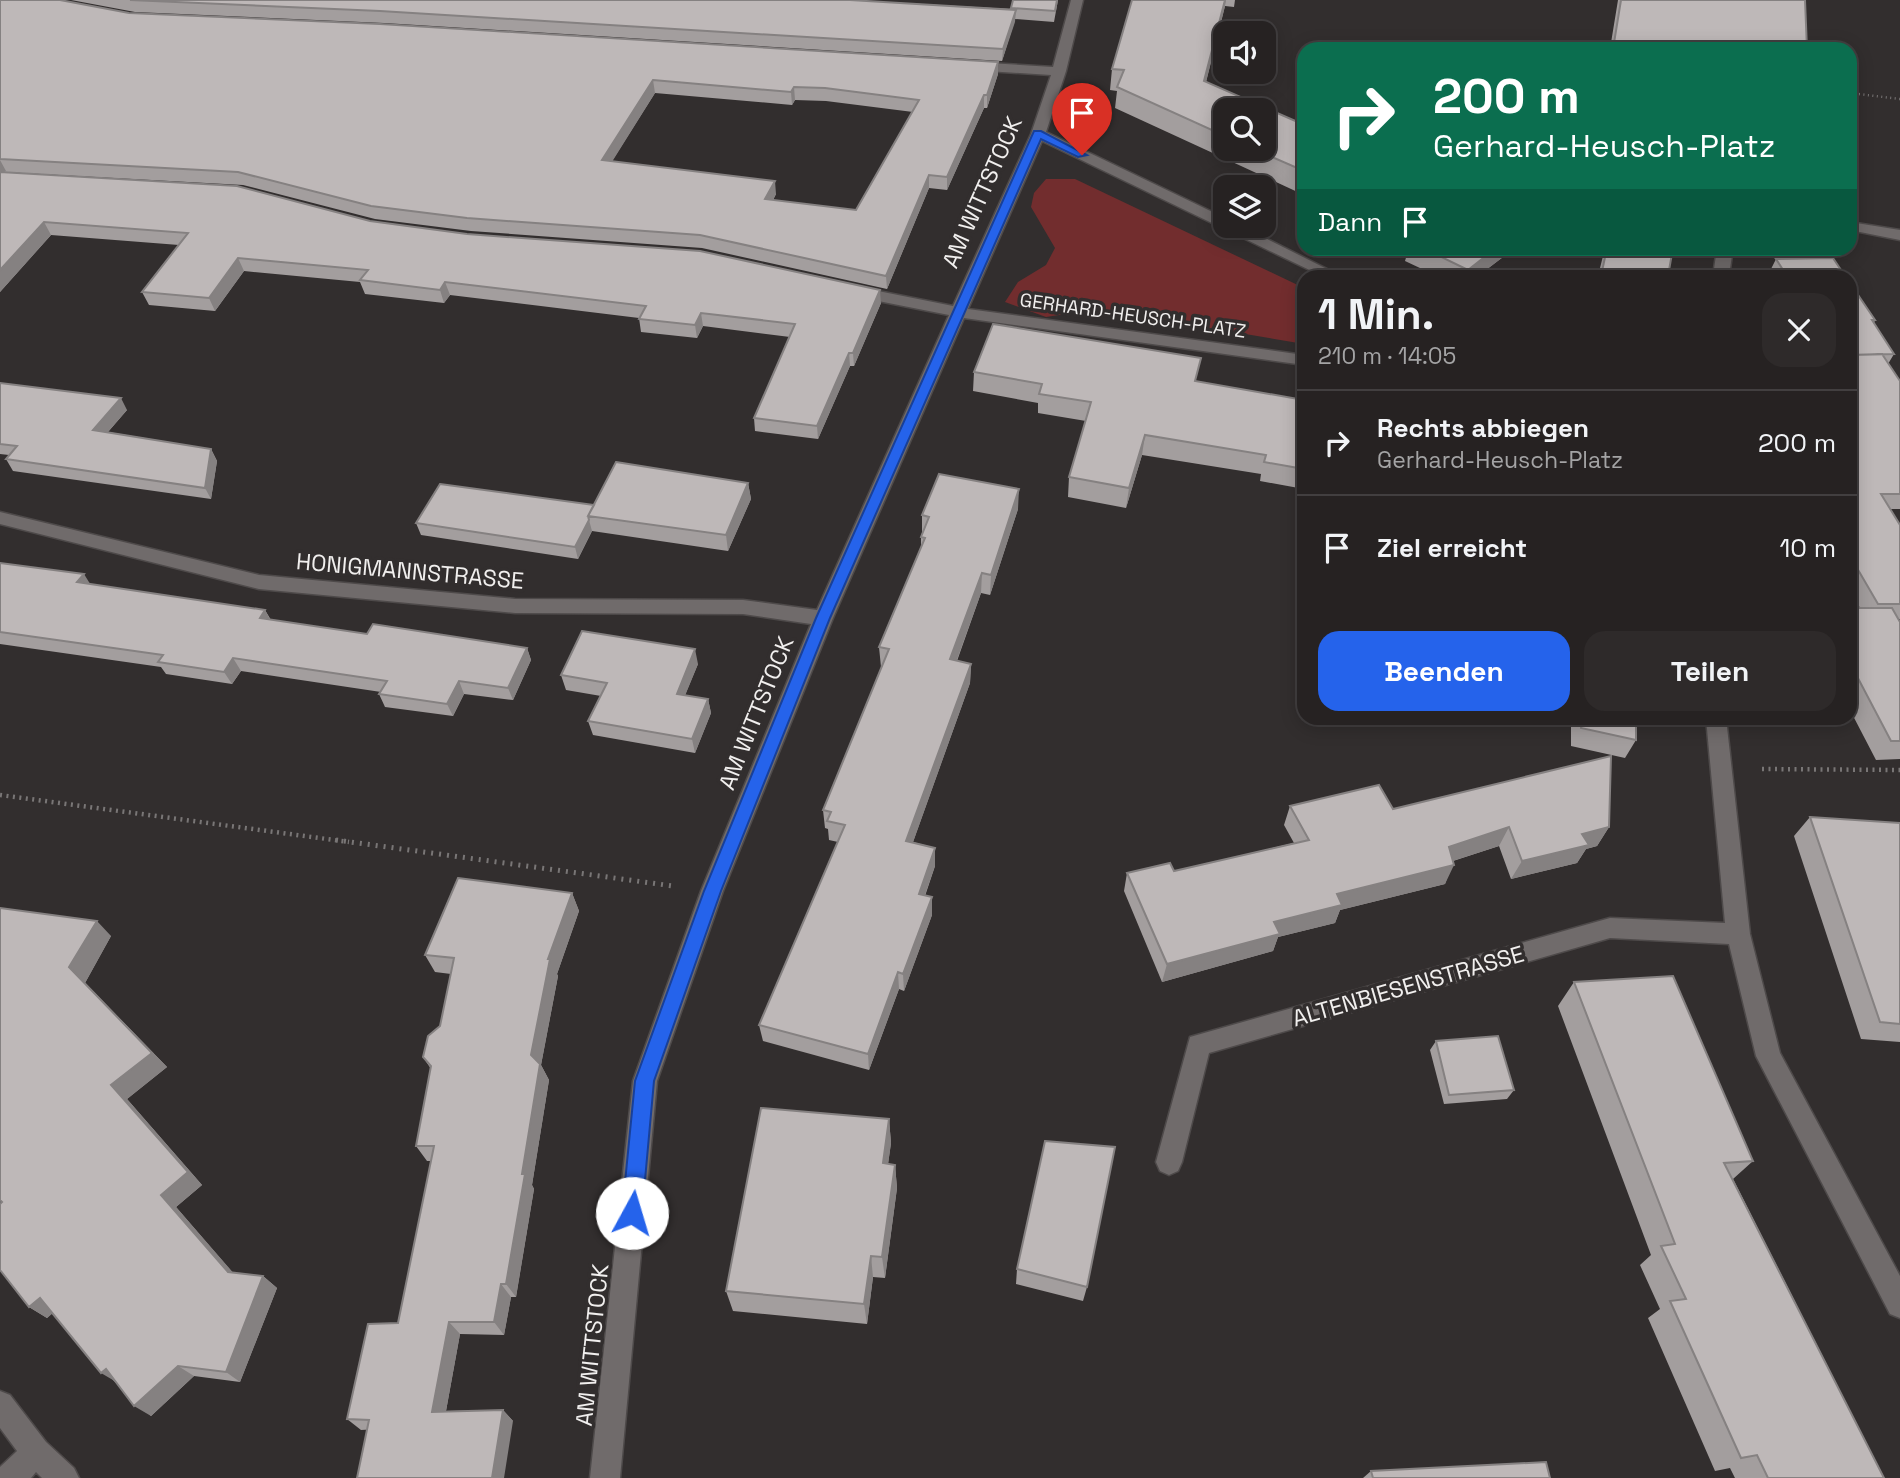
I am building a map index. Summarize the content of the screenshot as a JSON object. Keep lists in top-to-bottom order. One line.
{"streets":{"street":["AM WITTSTOCK","GERHARD-HEUSCH-PLATZ","HONIGMANNSTRASSE","ALTENBIESENSTRASSE"]},"crossings":[["AM WITTSTOCK","GERHARD-HEUSCH-PLATZ"],["AM WITTSTOCK","HONIGMANNSTRASSE"]],"page":{"turn":["200 m","Gerhard-Heusch-Platz"],"then":"Dann","heading":["1 Min.","210 m · 14:05"],"list":[{"name":"Rechts abbiegen","note":"Gerhard-Heusch-Platz","value":"200 m"},{"name":"Ziel erreicht","value":"10 m"}],"buttons":["Beenden","Teilen"]}}
